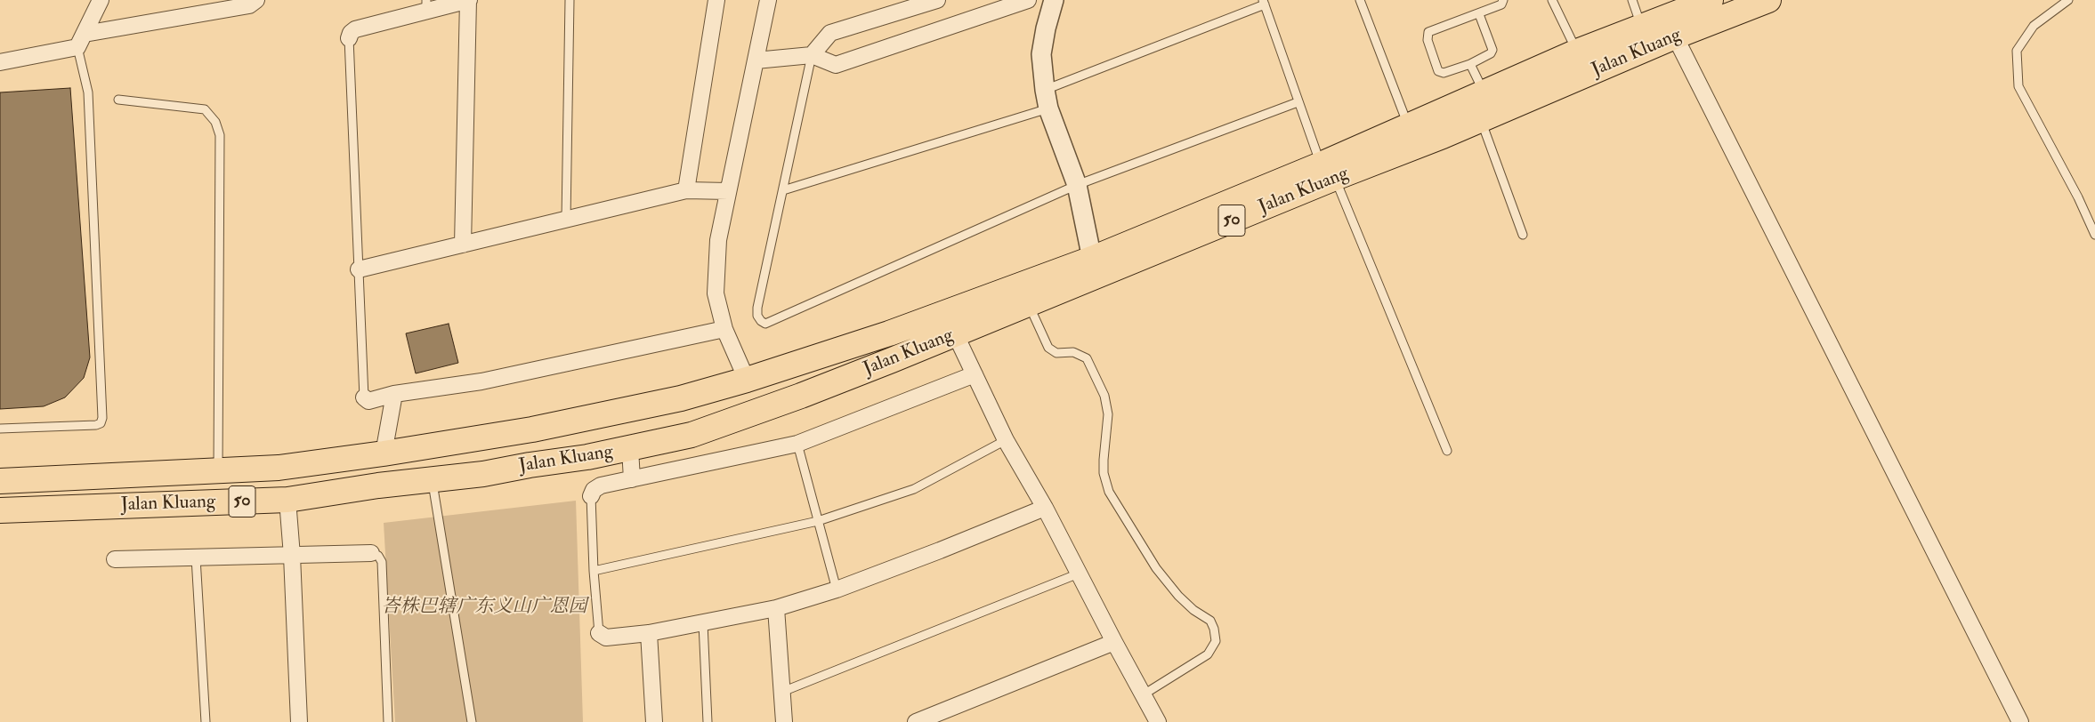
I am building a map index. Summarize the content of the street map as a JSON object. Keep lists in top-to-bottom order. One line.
{"streets":{"highway":["Jalan Kluang","50"]},"parks":["峇株巴辖广东义山广恩园"]}
